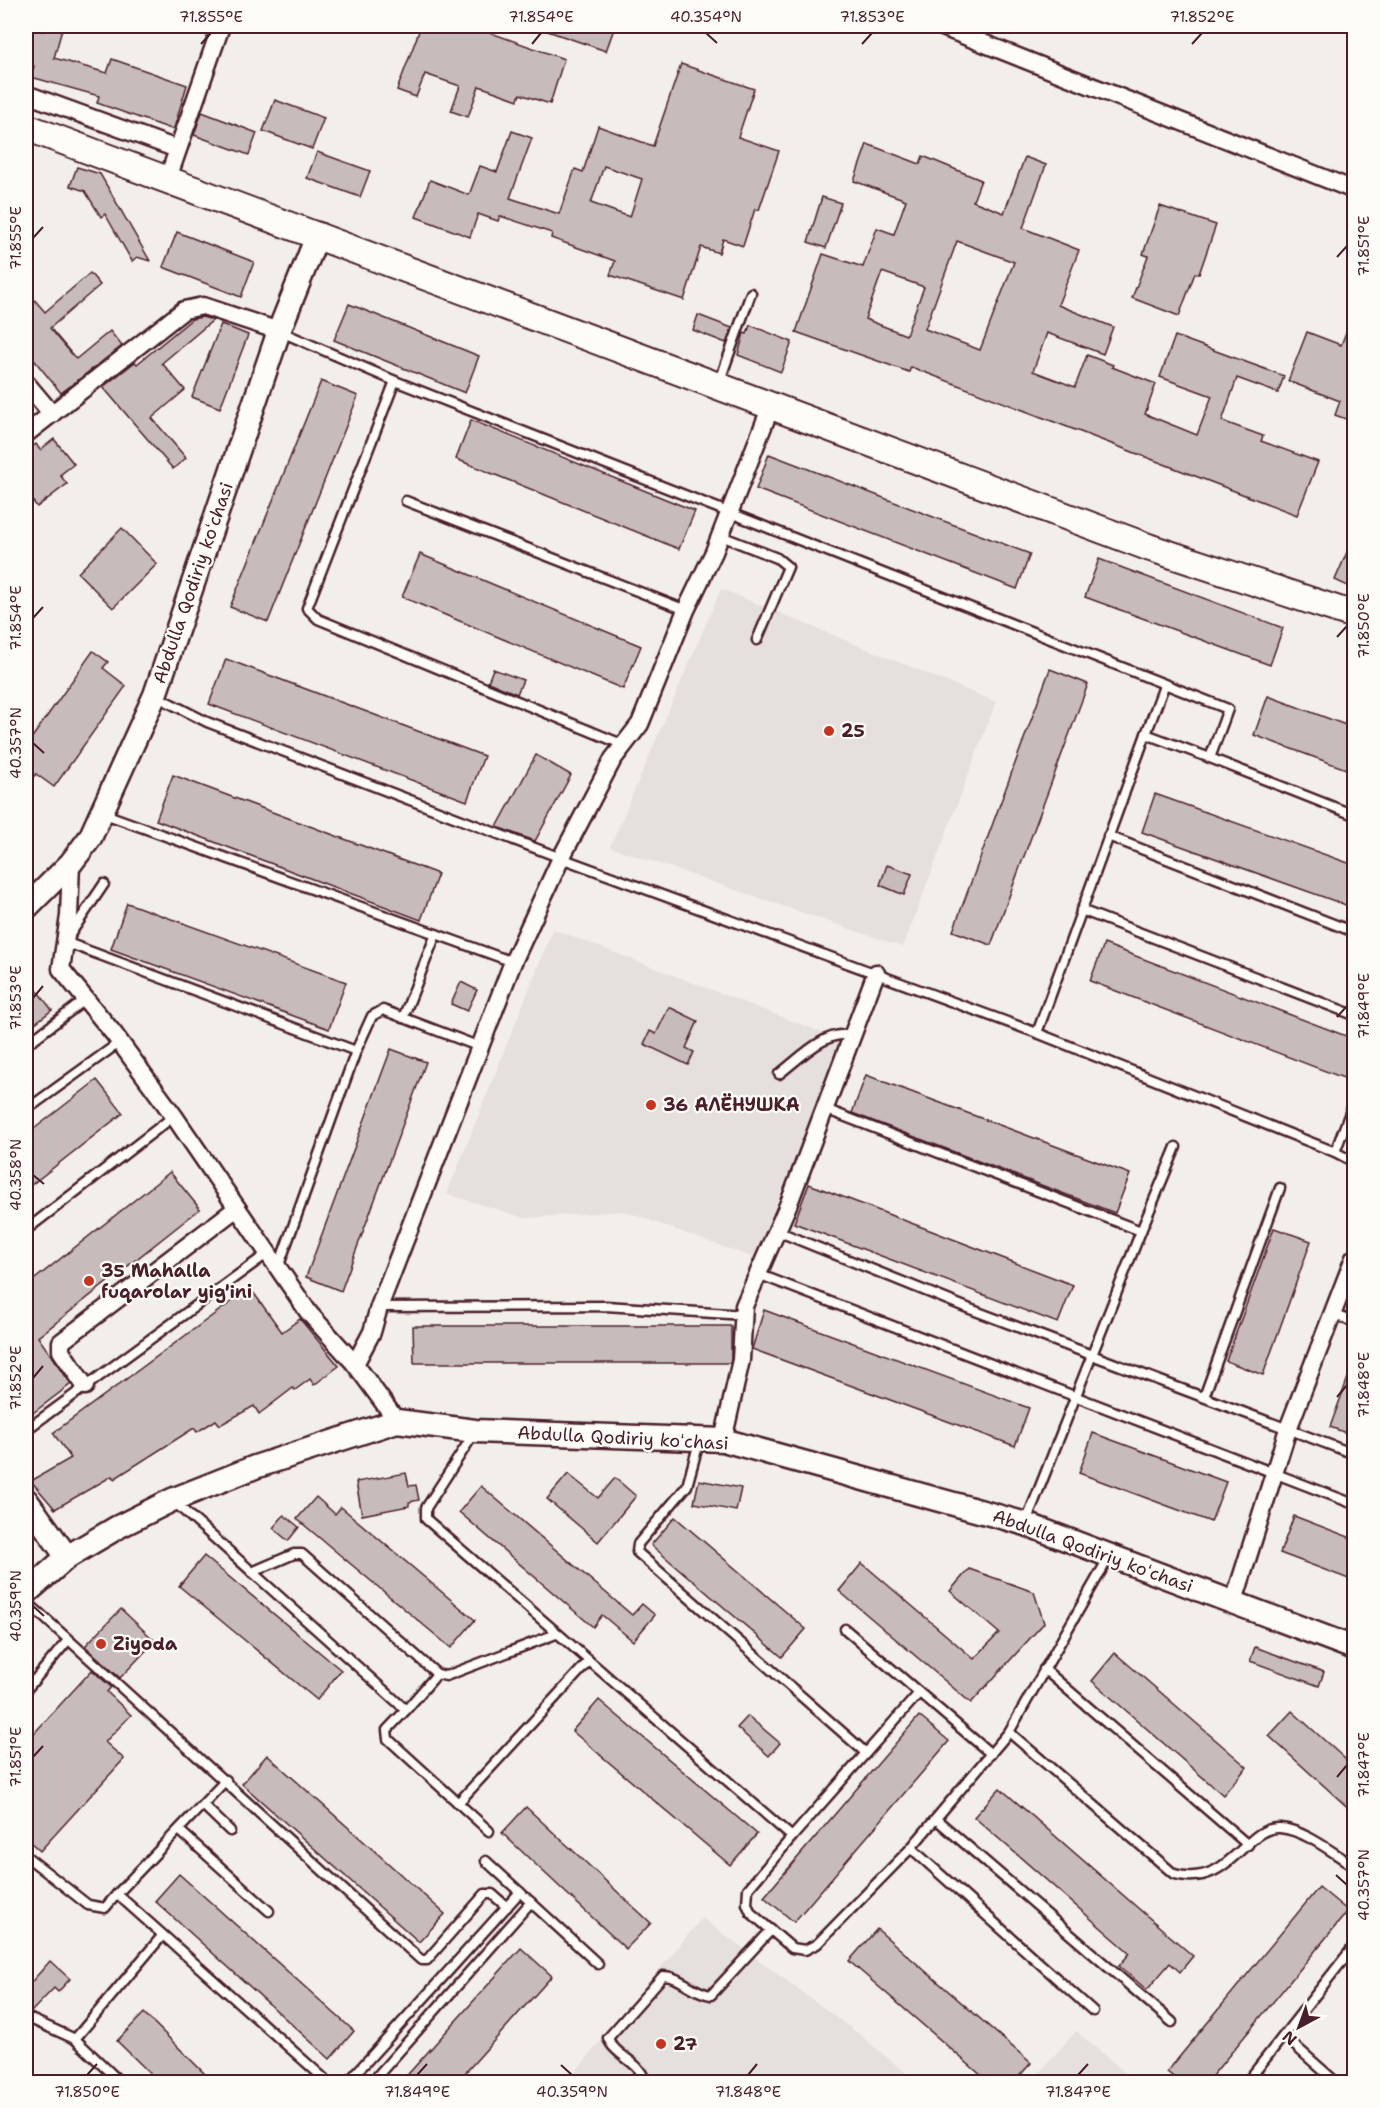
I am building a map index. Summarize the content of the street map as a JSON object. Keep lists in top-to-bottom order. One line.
{"streets":{"street":["Abdulla Qodiriy koʻchasi"]},"places":["25","36 АЛЁНУШКА","35 Mahalla fuqarolar yig'ini","Ziyoda","27"],"north":"bottom left","coordinates":["71.855°E","71.854°E","40.354°N","71.853°E","71.852°E","71.851°E","71.850°E","40.357°N","71.849°E","40.358°N","71.848°E","40.359°N","71.847°E"]}
